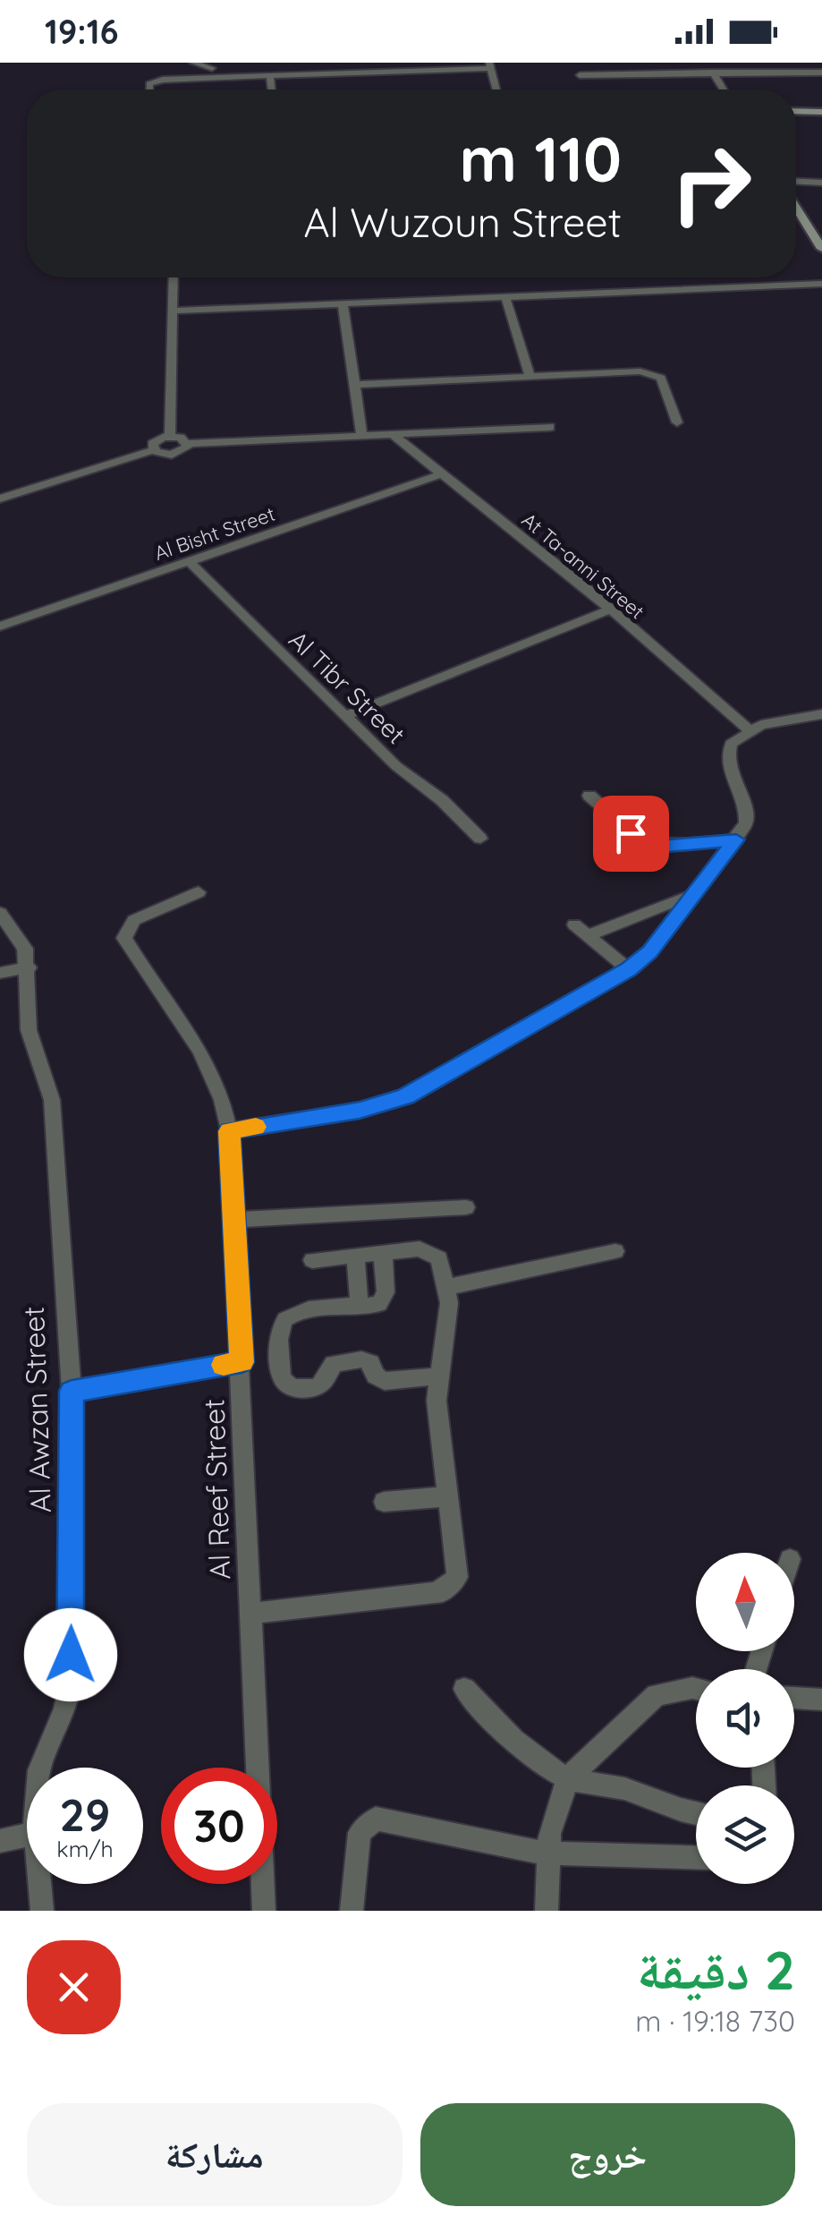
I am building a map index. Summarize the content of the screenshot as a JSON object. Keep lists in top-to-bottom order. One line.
{"streets":{"street":["Al Bisht Street","At Ta-anni Street","Al Tibr Street","Al Awzan Street","Al Reef Street"]},"crossings":[["Al Bisht Street","At Ta-anni Street"],["Al Bisht Street","Al Tibr Street"]],"north":"top","page":{"status":"19:16","turn":["110 m","Al Wuzoun Street"],"speed":"29 km/h","limit":"30","heading":["2 دقيقة","730 m · 19:18"],"buttons":["خروج","مشاركة"]}}
